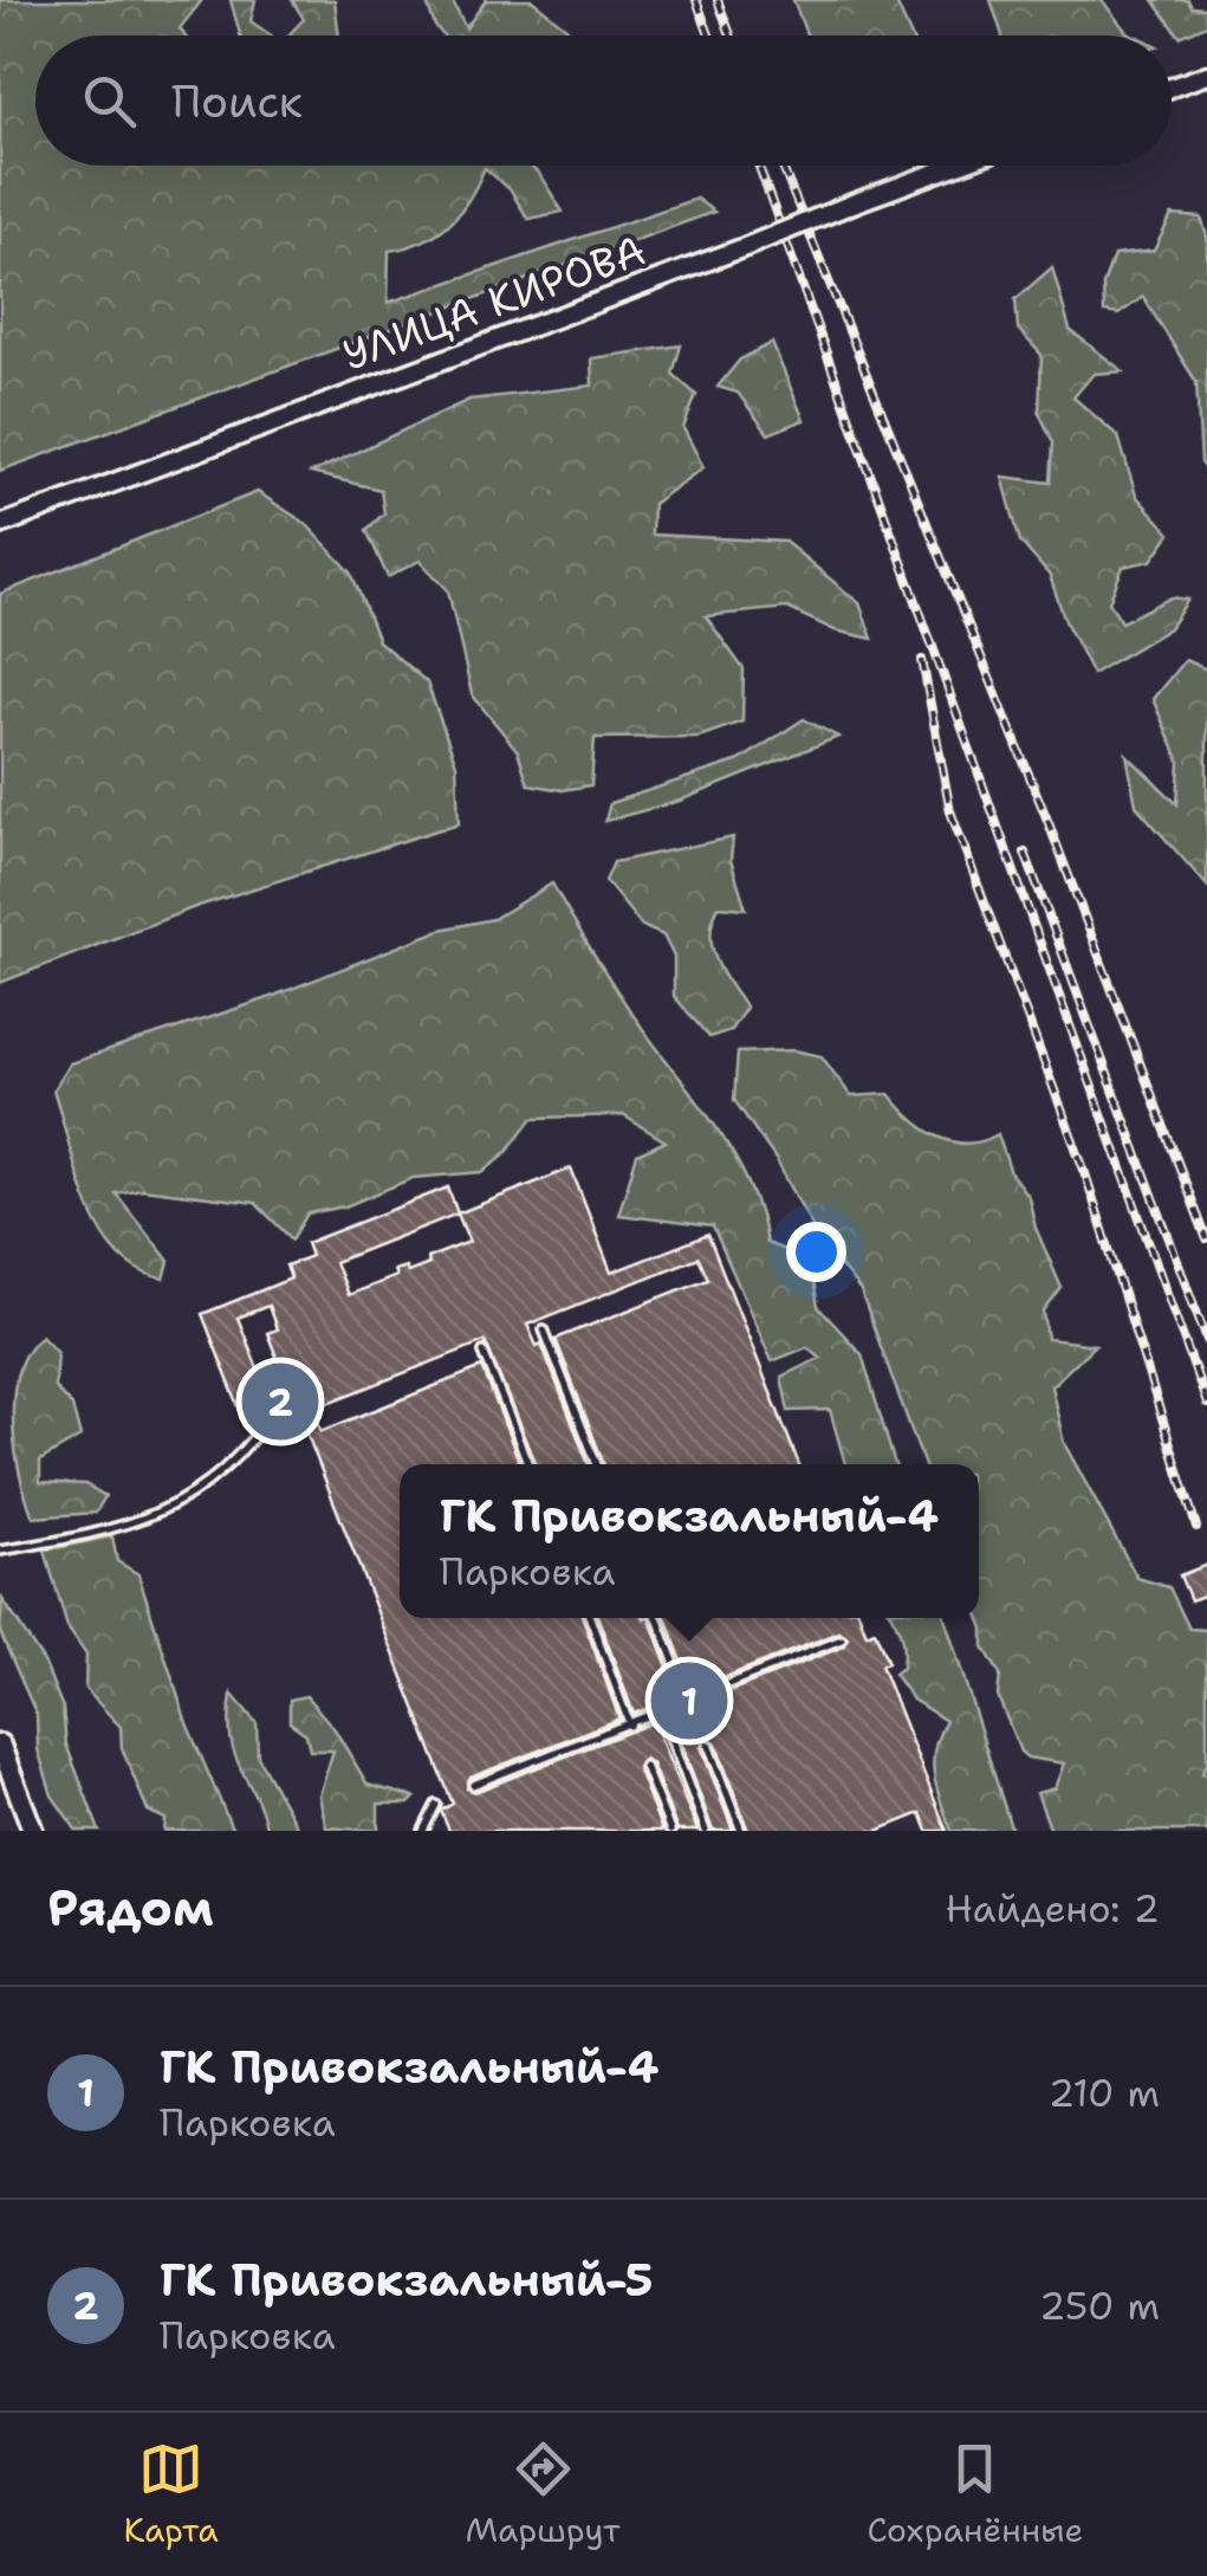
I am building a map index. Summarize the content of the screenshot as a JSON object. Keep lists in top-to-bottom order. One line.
{"streets":{"street":["УЛИЦА КИРОВА"]},"page":{"search":"Поиск","pins":["2","1"],"popup":["ГК Привокзальный-4","Парковка"],"heading":["Рядом","Найдено: 2"],"list":[{"mark":"1","name":"ГК Привокзальный-4","note":"Парковка","value":"210 m"},{"mark":"2","name":"ГК Привокзальный-5","note":"Парковка","value":"250 m"}],"nav":["Карта","Маршрут","Сохранённые"]}}
